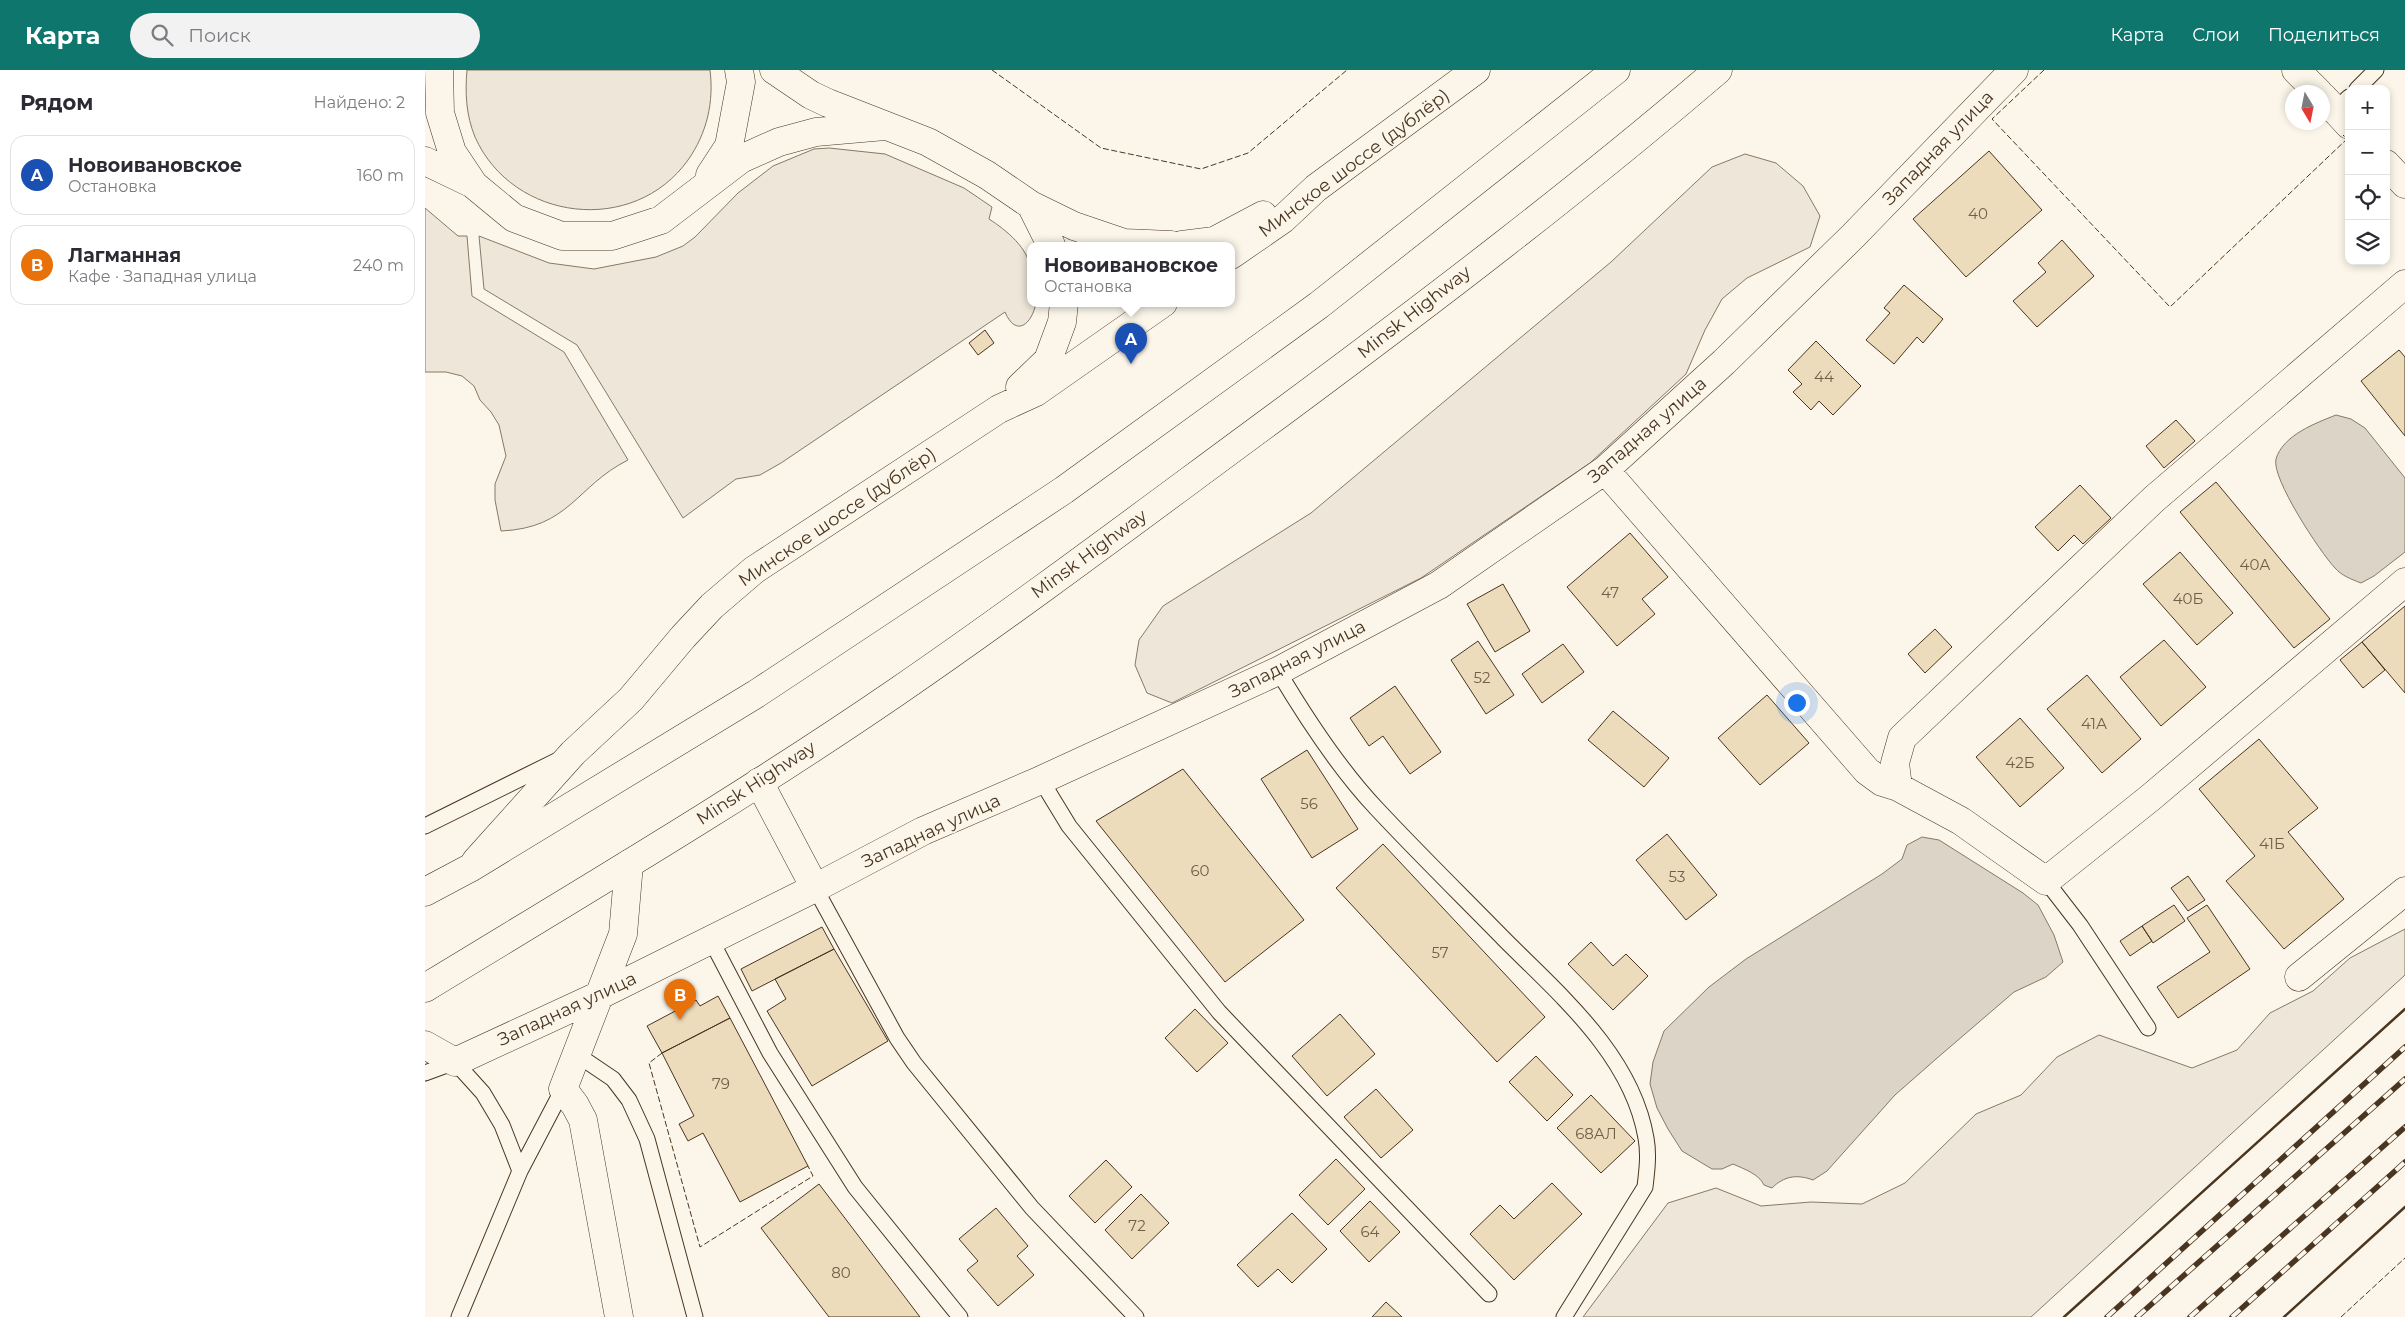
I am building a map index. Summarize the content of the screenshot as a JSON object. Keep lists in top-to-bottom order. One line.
{"streets":{"main road":["Западная улица","Минское шоссе (дублёр)","Minsk Highway"]},"house_numbers":["40","44","40А","47","40Б","52","41А","42Б","56","41Б","60","53","57","79","68АЛ","72","64","80"],"north":"bottom","page":{"header":"Карта","search":"Поиск","nav":["Карта","Слои","Поделиться"],"heading":["Рядом","Найдено: 2"],"map_buttons":["+","−"],"list":[{"mark":"A","name":"Новоивановское","note":"Остановка","value":"160 m"},{"mark":"B","name":"Лагманная","note":"Кафе · Западная улица","value":"240 m"}],"popup":["Новоивановское","Остановка"],"pins":["A","B"]}}
